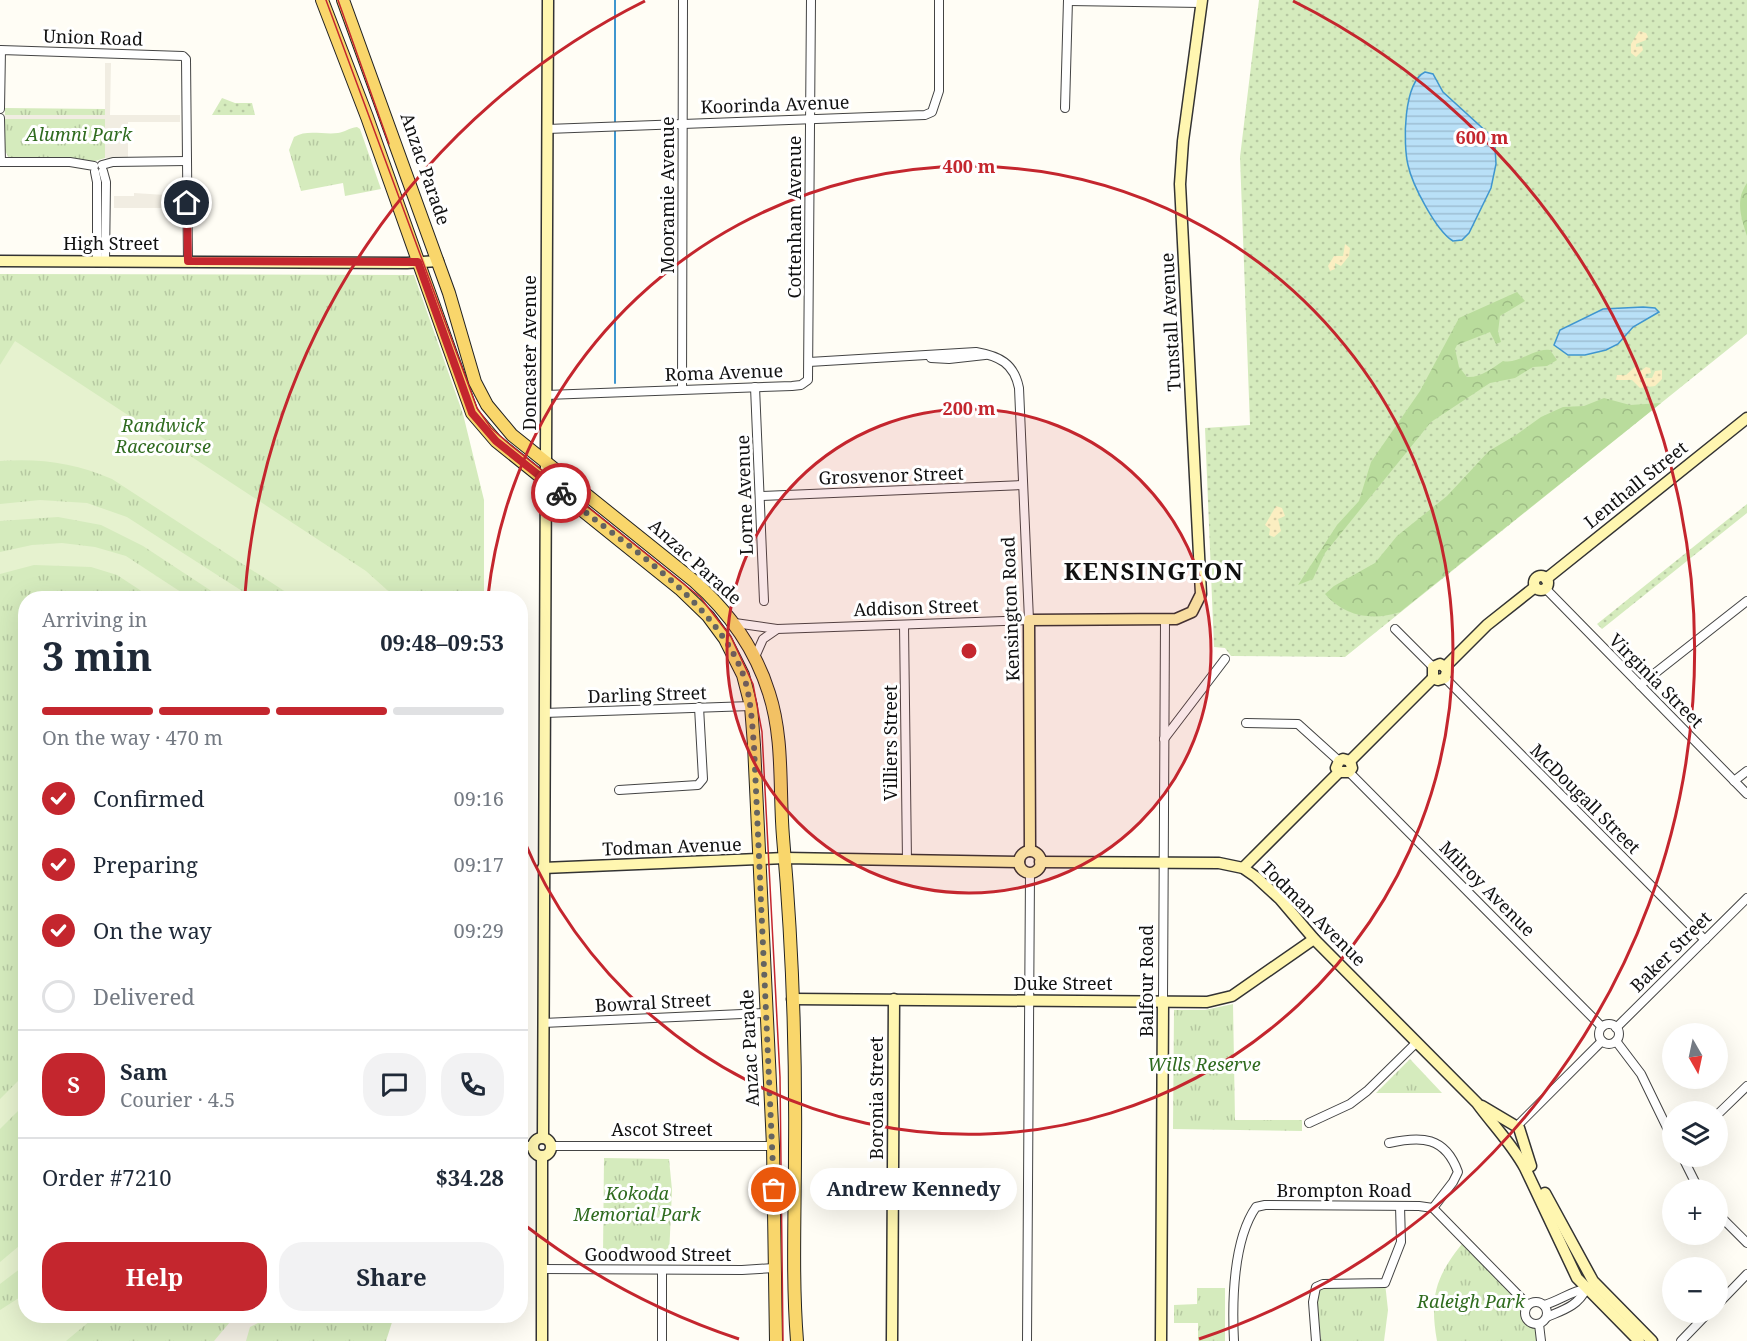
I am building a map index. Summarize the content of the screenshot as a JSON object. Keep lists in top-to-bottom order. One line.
{"streets":{"main road":["Anzac Parade"],"street":["Union Road","Koorinda Avenue","Mooramie Avenue","Cottenham Avenue","High Street","Tunstall Avenue","Doncaster Avenue","Roma Avenue","Grosvenor Street","Lenthall Street","Lorne Avenue","Addison Street","Kensington Road","Virginia Street","Darling Street","Villiers Street","McDougall Street","Todman Avenue","Milroy Avenue","Baker Street","Balfour Road","Duke Street","Bowral Street","Boronia Street","Ascot Street","Brompton Road","Goodwood Street"]},"crossings":[["Koorinda Avenue","Mooramie Avenue"],["Koorinda Avenue","Cottenham Avenue"],["Koorinda Avenue","Doncaster Avenue"],["Anzac Parade","High Street"],["Anzac Parade","Doncaster Avenue"],["Anzac Parade","Addison Street"],["Anzac Parade","Darling Street"],["Anzac Parade","Todman Avenue"],["Anzac Parade","Duke Street"],["Anzac Parade","Bowral Street"],["Anzac Parade","Ascot Street"],["Anzac Parade","Goodwood Street"],["Mooramie Avenue","Roma Avenue"],["Cottenham Avenue","Roma Avenue"],["Tunstall Avenue","Addison Street"],["Tunstall Avenue","Balfour Road"],["Doncaster Avenue","Roma Avenue"],["Doncaster Avenue","Darling Street"],["Doncaster Avenue","Todman Avenue"],["Doncaster Avenue","Bowral Street"],["Doncaster Avenue","Ascot Street"],["Roma Avenue","Lorne Avenue"],["Roma Avenue","Kensington Road"],["Grosvenor Street","Lorne Avenue"],["Grosvenor Street","Kensington Road"],["Lenthall Street","Virginia Street"],["Lenthall Street","McDougall Street"],["Lenthall Street","Todman Avenue"],["Lenthall Street","Milroy Avenue"],["Addison Street","Kensington Road"],["Addison Street","Villiers Street"],["Addison Street","Balfour Road"],["Kensington Road","Todman Avenue"],["Villiers Street","Todman Avenue"],["McDougall Street","Baker Street"],["Todman Avenue","Balfour Road"],["Todman Avenue","Duke Street"],["Milroy Avenue","Baker Street"],["Balfour Road","Duke Street"],["Duke Street","Boronia Street"]],"districts":["KENSINGTON"],"parks":["Alumni Park","Randwick Racecourse","Wills Reserve","Kokoda Memorial Park","Raleigh Park"],"places":["Andrew Kennedy"],"north":"bottom","page":{"heading":["3 min","Arriving in","09:48–09:53"],"panel":["Sam","Courier · 4.5","Order #7210","$34.28"],"bar":"On the way · 470 m","list":[["Confirmed","09:16"],["Preparing","09:17"],["On the way","09:29"],"Delivered"],"map_buttons":["+","−"],"round":"S","bubble":"Andrew Kennedy","buttons":["Help","Share"]},"rings":["600 m","400 m","200 m"]}
